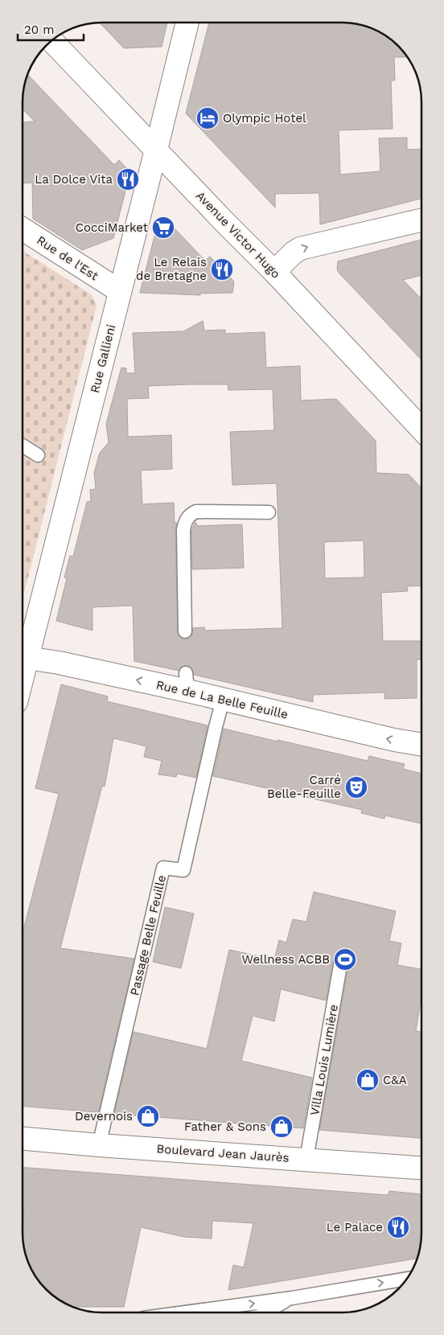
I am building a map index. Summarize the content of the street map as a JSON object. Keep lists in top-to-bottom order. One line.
{"streets":{"street":["Avenue Victor Hugo","Rue de l'Est","Rue Gallieni","Rue de La Belle Feuille","Boulevard Jean Jaurès"],"lane":["Passage Belle Feuille","Villa Louis Lumière"]},"crossings":[["Avenue Victor Hugo","Rue Gallieni"],["Rue de l'Est","Rue Gallieni"],["Rue de La Belle Feuille","Passage Belle Feuille"],["Passage Belle Feuille","Boulevard Jean Jaurès"],["Villa Louis Lumière","Boulevard Jean Jaurès"]],"one_way":["Rue de La Belle Feuille"],"places":{"hotel":["Olympic Hotel"],"restaurant":["La Dolce Vita","Le Relais de Bretagne","Le Palace"],"supermarket":["CocciMarket"],"theatre":["Carré Belle-Feuille"],"sports":["Wellness ACBB"],"shop":["C&A","Devernois","Father & Sons"]},"scale_bar":"20 m"}
